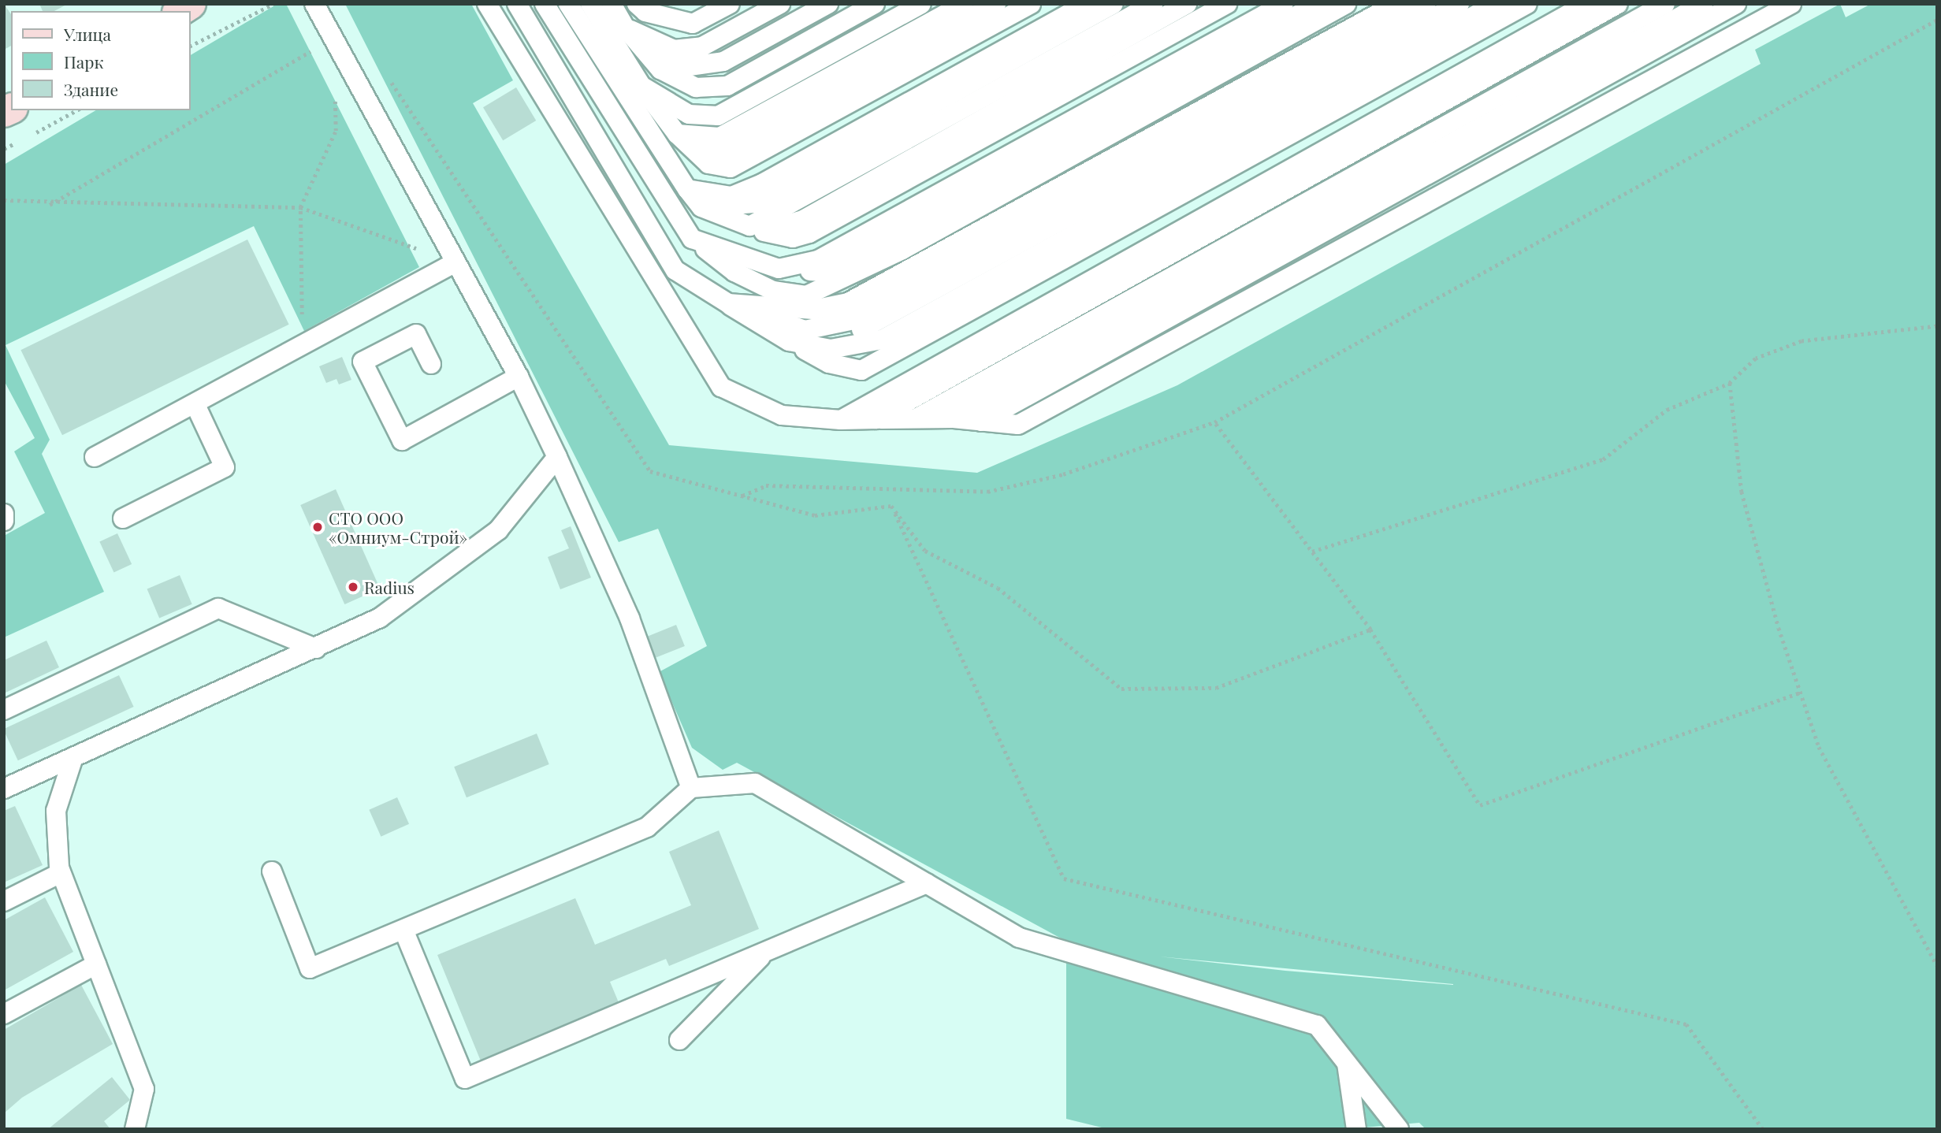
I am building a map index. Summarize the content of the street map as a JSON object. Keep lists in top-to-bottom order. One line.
{"places":["СТО ООО «Омниум-Строй»","Radius"],"legend":["Улица","Парк","Здание"]}
